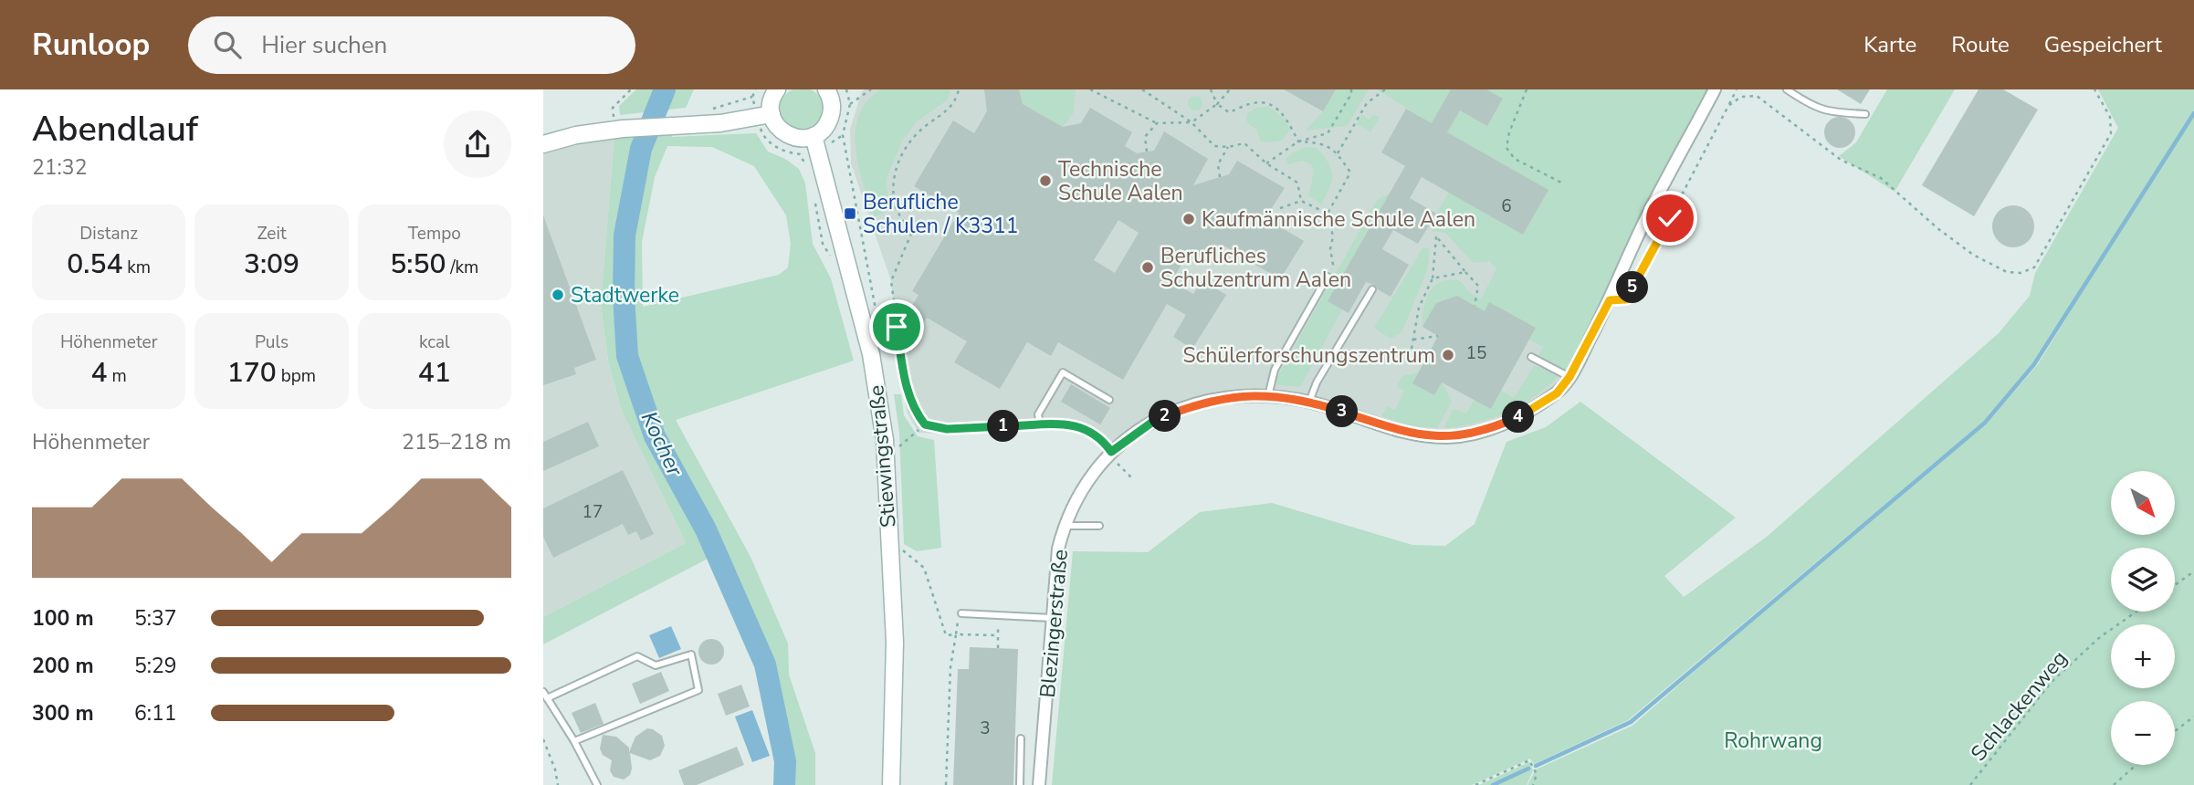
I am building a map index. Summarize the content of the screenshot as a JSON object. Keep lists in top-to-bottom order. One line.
{"streets":{"main road":["Stiewingstraße"],"street":["Blezingerstraße"],"path":["Schlackenweg"]},"water":["Kocher"],"parks":["Rohrwang"],"places":{"other":["Technische Schule Aalen","Kaufmännische Schule Aalen","Berufliches Schulzentrum Aalen","Stadtwerke","Schülerforschungszentrum"],"transit":["Berufliche Schulen / K3311"]},"house_numbers":["6","15","17","3"],"north":"bottom right","page":{"header":"Runloop","search":"Hier suchen","nav":["Karte","Route","Gespeichert"],"heading":["Abendlauf","21:32"],"stats":[["Distanz","0.54 km"],["Zeit","3:09"],["Tempo","5:50 /km"],["Höhenmeter","4 m"],["Puls","170 bpm"],["kcal","41"]],"pins":["5","3","2","4","1"],"chart":["Höhenmeter","215–218 m"],"map_buttons":["+","−"],"list":[{"name":"100 m","note":"5:37"},{"name":"200 m","note":"5:29"},{"name":"300 m","note":"6:11"}]}}
